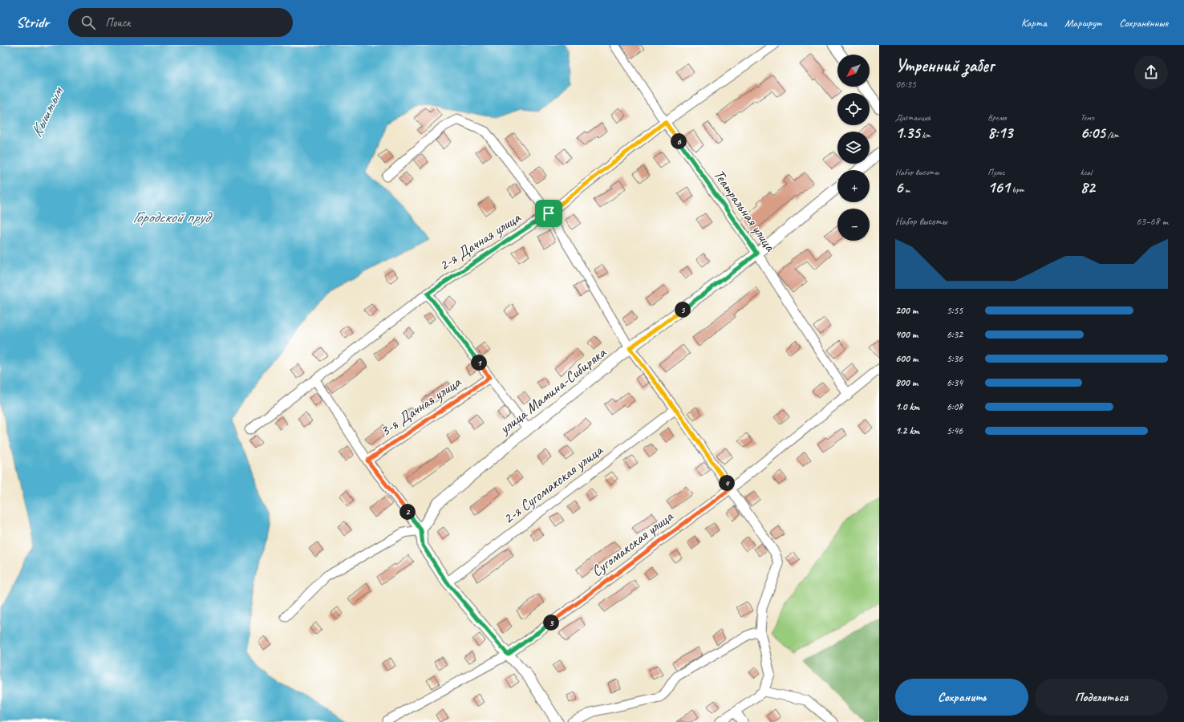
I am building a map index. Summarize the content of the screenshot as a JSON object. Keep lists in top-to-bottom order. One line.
{"streets":{"main road":["улица Мамина-Сибиряка"],"street":["Театральная улица","2-я Дачная улица","3-я Дачная улица","2-я Сугомакская улица","Сугомакская улица"]},"crossings":[["Театральная улица","2-я Дачная улица"],["Театральная улица","улица Мамина-Сибиряка"],["Театральная улица","Сугомакская улица"]],"water":["Кыштым","Городской пруд"],"north":"bottom left","page":{"header":"Stridr","search":"Поиск","nav":["Карта","Маршрут","Сохранённые"],"heading":["Утренний забег","06:35"],"map_buttons":["+","−"],"stats":[["Дистанция","1.35 km"],["Время","8:13"],["Темп","6:05 /km"],["Набор высоты","6 m"],["Пульс","161 bpm"],["kcal","82"]],"pins":["6","5","1","4","2","3"],"chart":["Набор высоты","63–68 m"],"list":[{"name":"200 m","note":"5:55"},{"name":"400 m","note":"6:32"},{"name":"600 m","note":"5:36"},{"name":"800 m","note":"6:34"},{"name":"1.0 km","note":"6:08"},{"name":"1.2 km","note":"5:46"}],"buttons":["Сохранить","Поделиться"]}}
